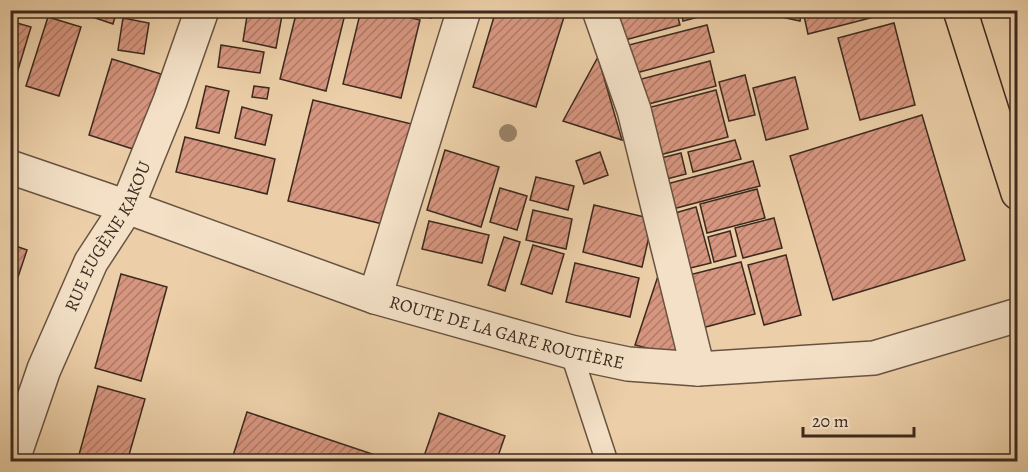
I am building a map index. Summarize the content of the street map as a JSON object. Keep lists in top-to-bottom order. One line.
{"streets":{"street":["RUE EUGÈNE KAKOU","ROUTE DE LA GARE ROUTIÈRE"]},"crossings":[["RUE EUGÈNE KAKOU","ROUTE DE LA GARE ROUTIÈRE"]],"scale_bar":"20 m"}
